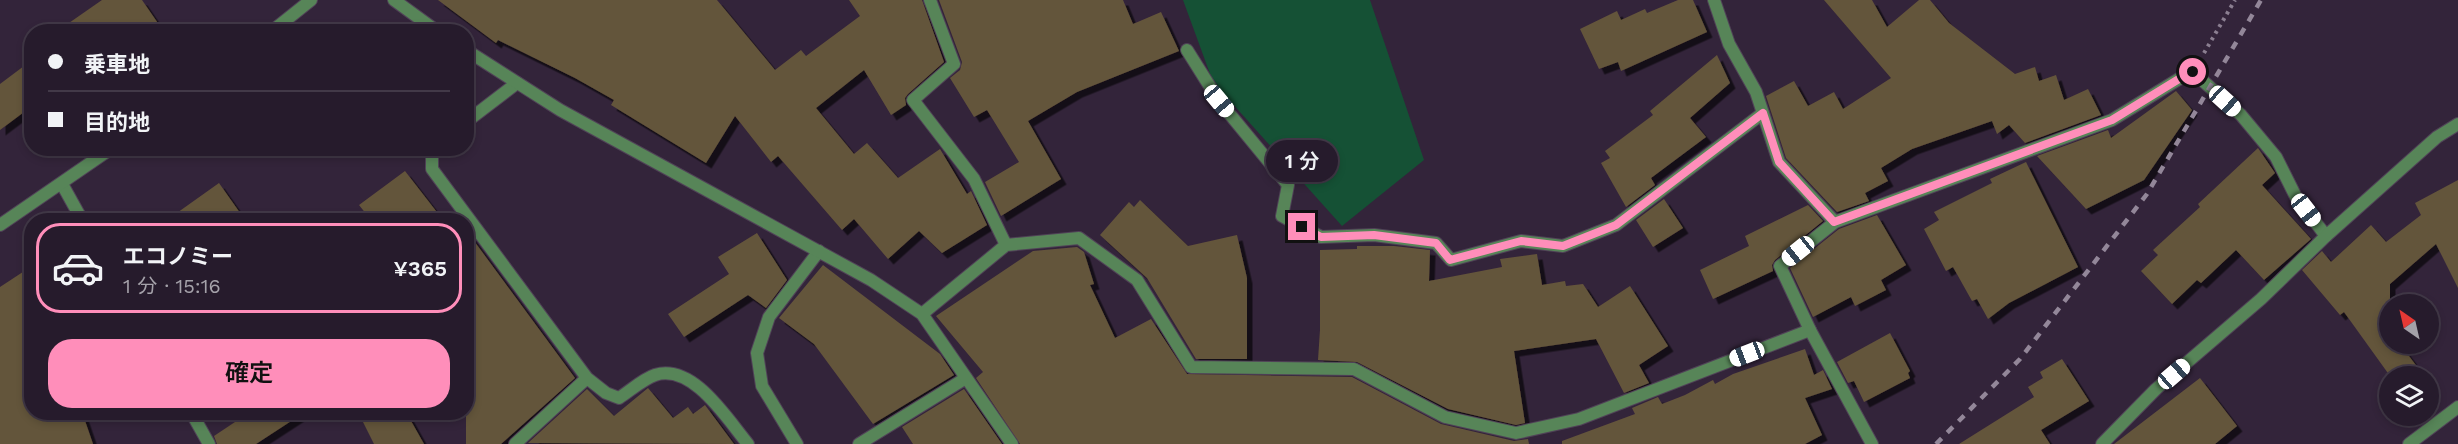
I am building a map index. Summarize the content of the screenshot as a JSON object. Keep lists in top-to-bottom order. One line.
{"north":"top left","page":{"banner":["乗車地","目的地"],"bubble":"1 分","list":[{"name":"エコノミー","note":"1 分 · 15:16","value":"¥365"}],"buttons":"確定"}}
